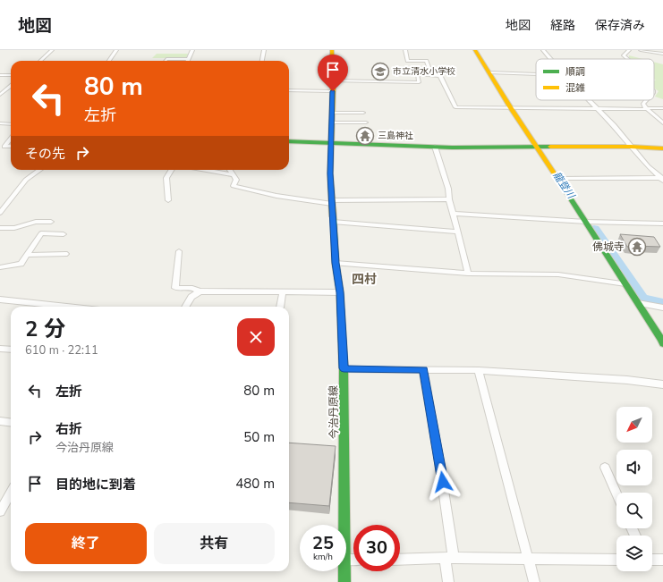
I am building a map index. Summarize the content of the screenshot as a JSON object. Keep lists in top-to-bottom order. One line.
{"streets":{"street":["今治丹原線"]},"districts":["四村"],"water":["龍登川"],"places":{"school or university":["市立清水小学校"],"temple":["三島神社","佛城寺"]},"legend":["順調","混雑"],"north":"bottom left","page":{"header":"地図","nav":["地図","経路","保存済み"],"turn":["80 m","左折"],"then":"その先","heading":["2 分","610 m · 22:11"],"list":[{"name":"左折","value":"80 m"},{"name":"右折","note":"今治丹原線","value":"50 m"},{"name":"目的地に到着","value":"480 m"}],"buttons":["終了","共有"],"speed":"25 km/h","limit":"30"}}
